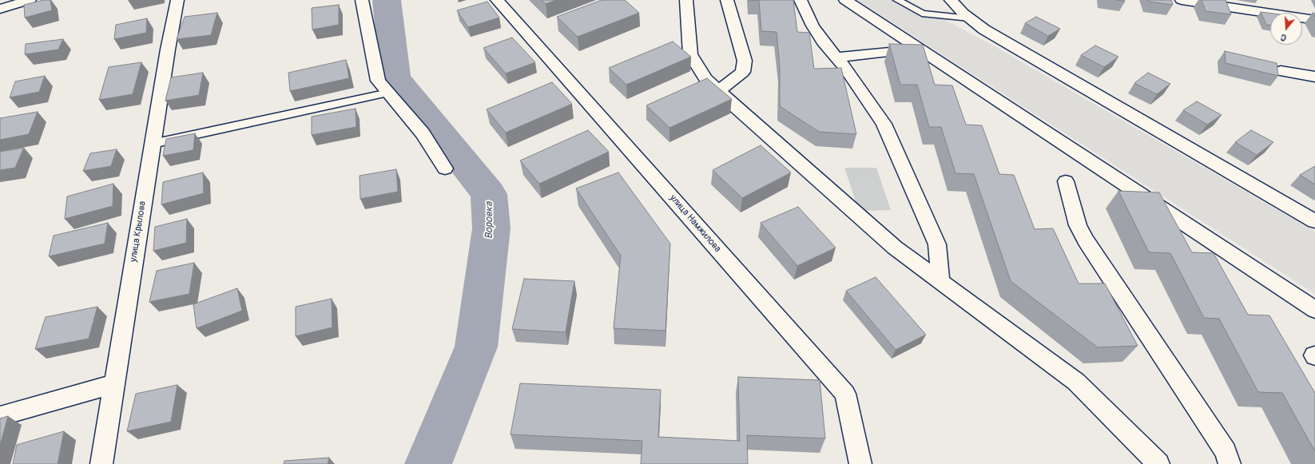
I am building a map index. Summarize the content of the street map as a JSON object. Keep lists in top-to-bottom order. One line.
{"streets":{"street":["улица Намжилова","улица Крылова"]},"water":["Воровка"],"north":"bottom"}
